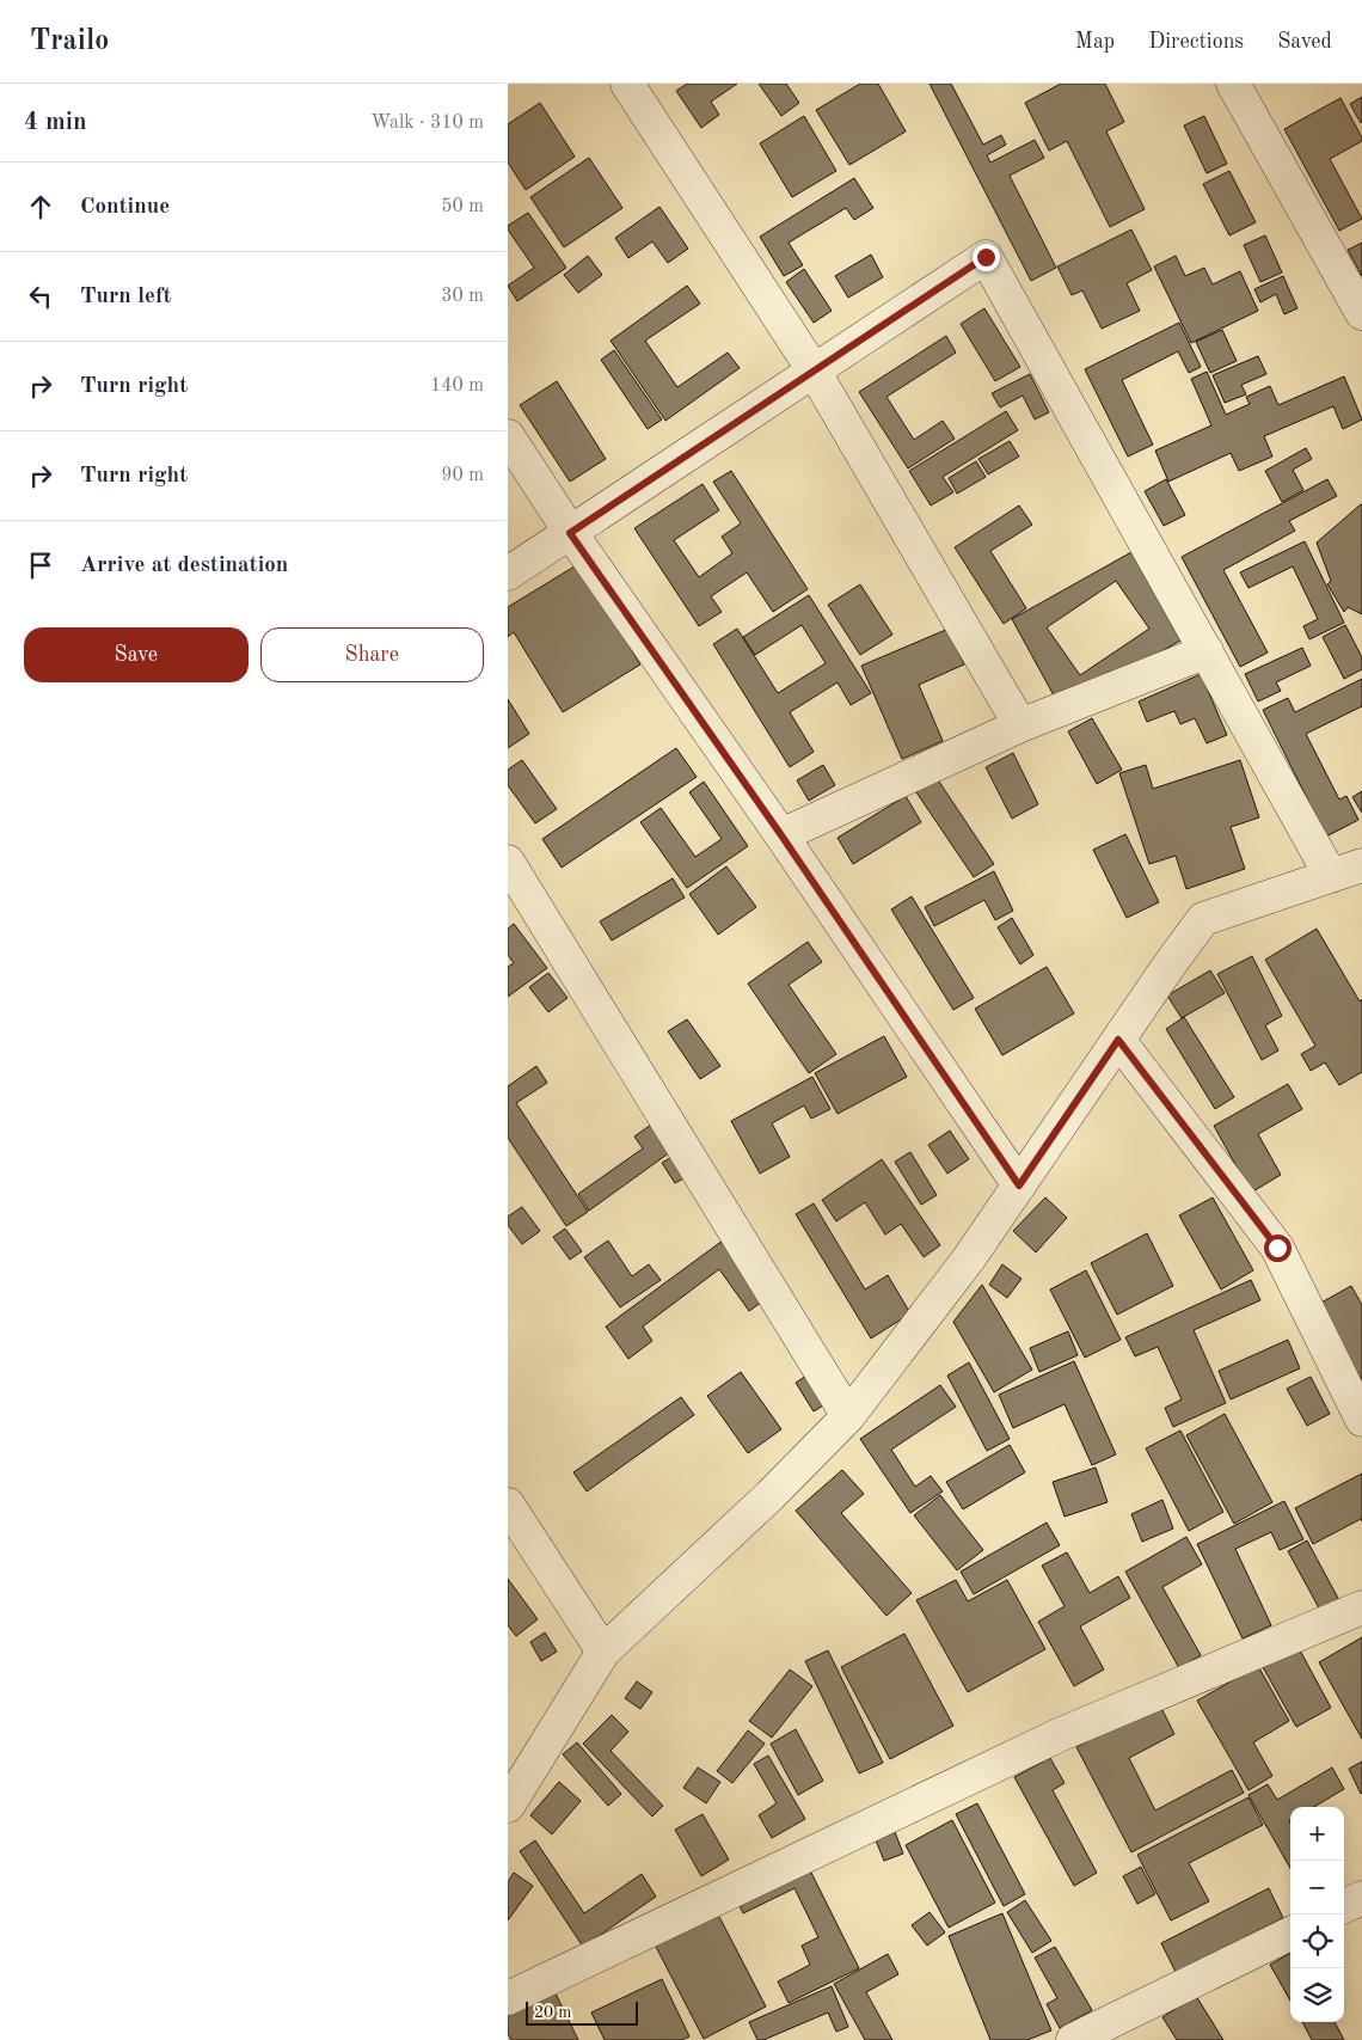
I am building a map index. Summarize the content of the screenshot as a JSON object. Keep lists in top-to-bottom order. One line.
{"scale_bar":"20 m","page":{"header":"Trailo","nav":["Map","Directions","Saved"],"heading":["4 min","Walk · 310 m"],"list":[["Continue","50 m"],["Turn left","30 m"],["Turn right","140 m"],["Turn right","90 m"],"Arrive at destination"],"buttons":["Save","Share"],"map_buttons":["+","−"],"scale":"20 m"}}
